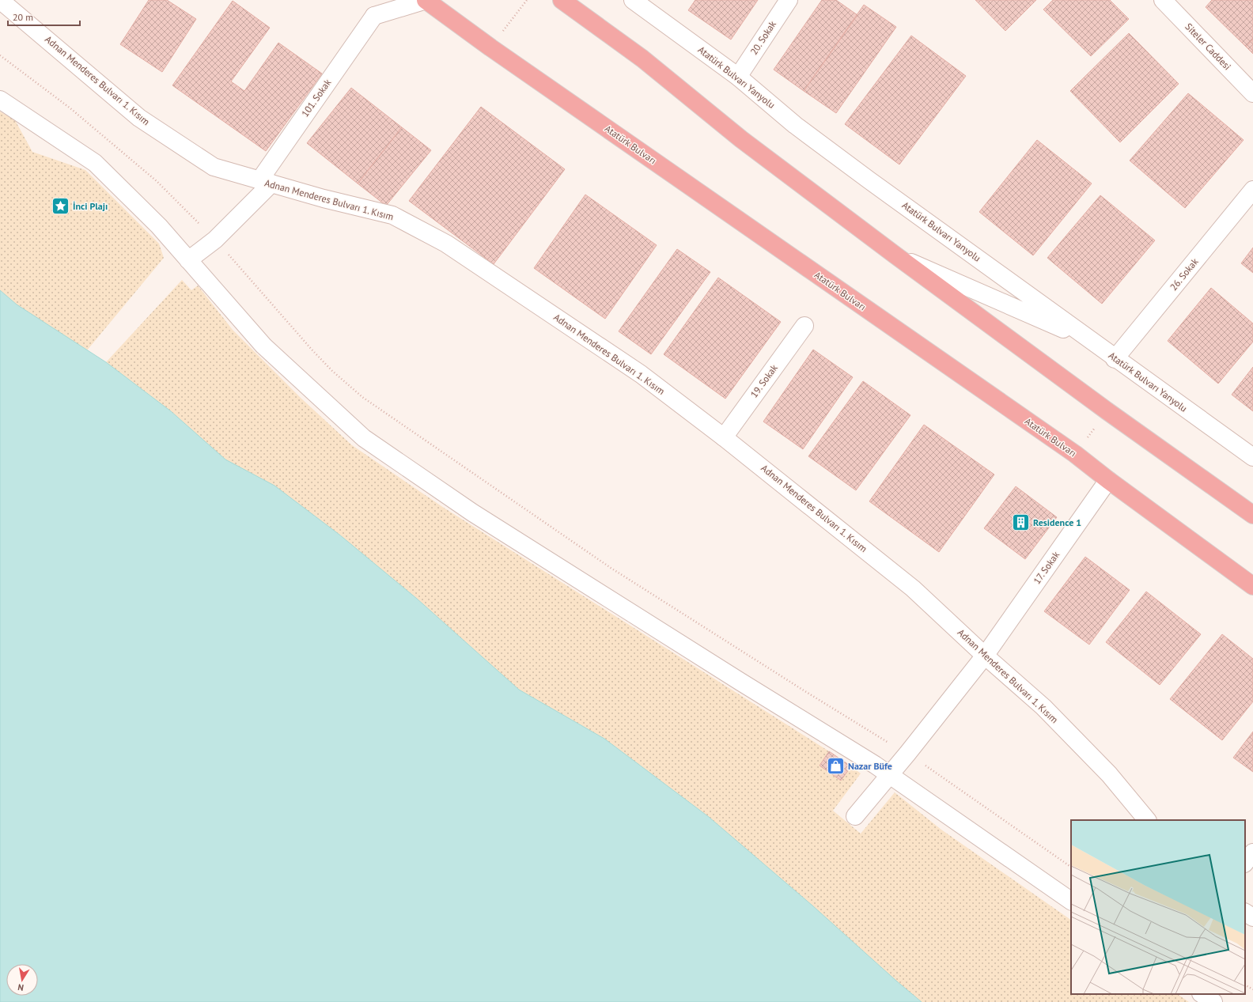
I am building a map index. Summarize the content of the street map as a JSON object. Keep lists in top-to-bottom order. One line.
{"streets":{"highway":["Atatürk Bulvarı"],"street":["20. Sokak","Siteler Caddesi","Atatürk Bulvarı Yanyolu","Adnan Menderes Bulvarı 1. Kısım","101. Sokak","26. Sokak","19. Sokak","17. Sokak"]},"crossings":[["20. Sokak","Atatürk Bulvarı Yanyolu"],["Atatürk Bulvarı Yanyolu","26. Sokak"],["Adnan Menderes Bulvarı 1. Kısım","101. Sokak"],["Adnan Menderes Bulvarı 1. Kısım","19. Sokak"],["Adnan Menderes Bulvarı 1. Kısım","17. Sokak"],["Atatürk Bulvarı","17. Sokak"]],"places":{"place":["İnci Plajı"],"building":["Residence 1"],"shop":["Nazar Büfe"]},"scale_bar":"20 m","north":"bottom"}
